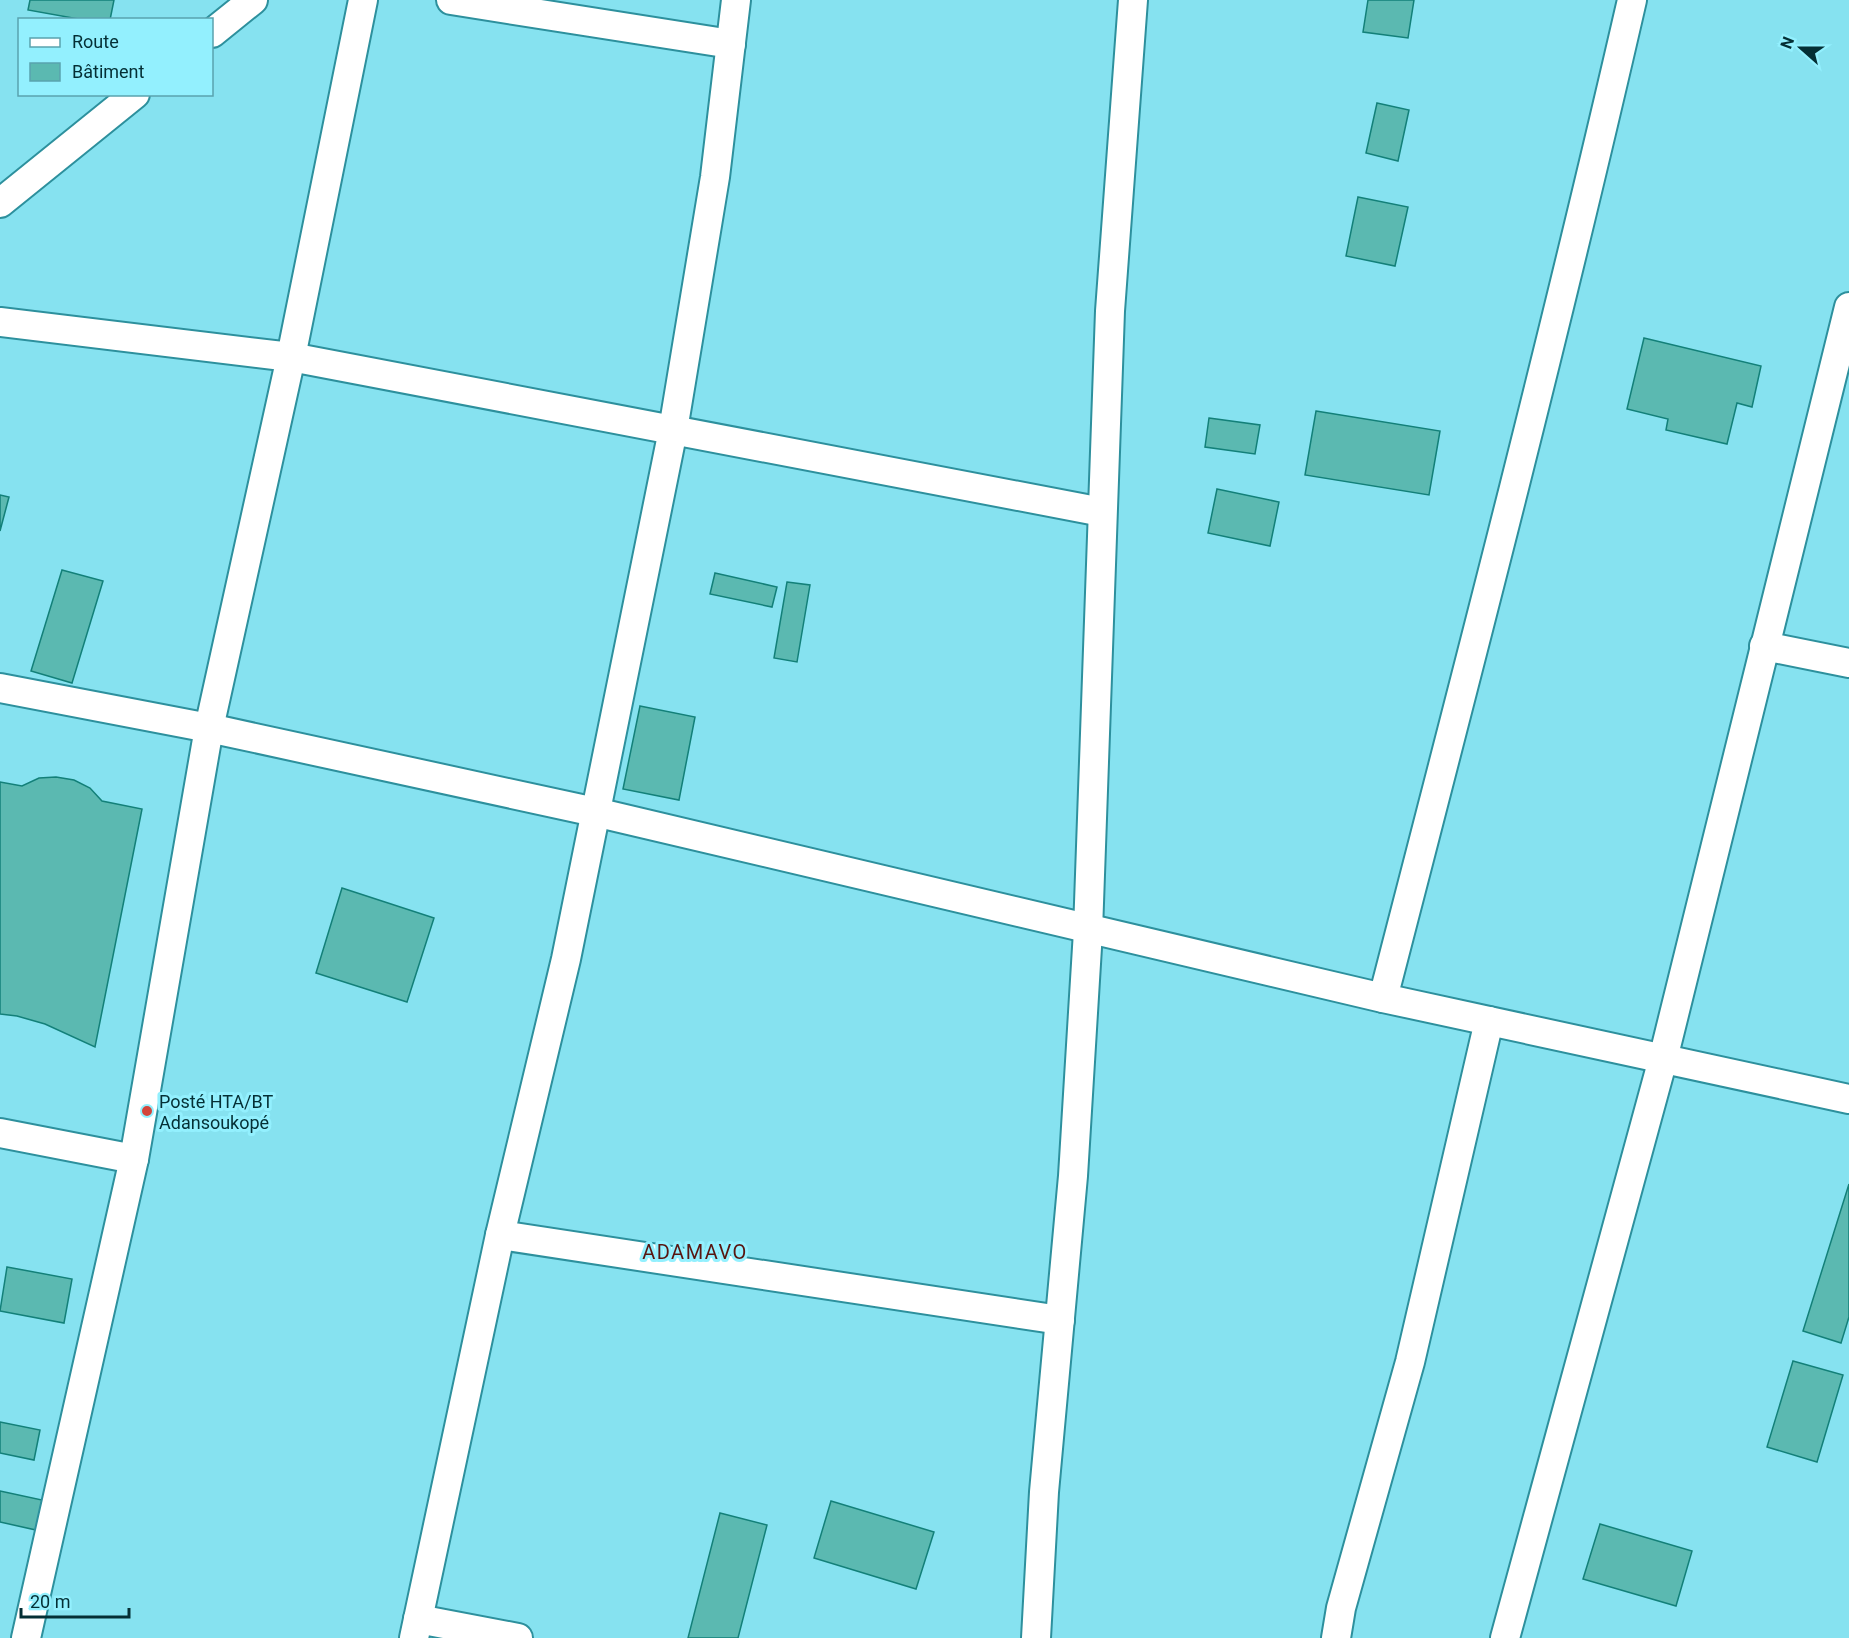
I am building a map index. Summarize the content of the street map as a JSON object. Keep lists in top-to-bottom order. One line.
{"districts":["ADAMAVO"],"places":["Posté HTA/BT Adansoukopé"],"legend":["Route","Bâtiment"],"scale_bar":"20 m","north":"left"}
